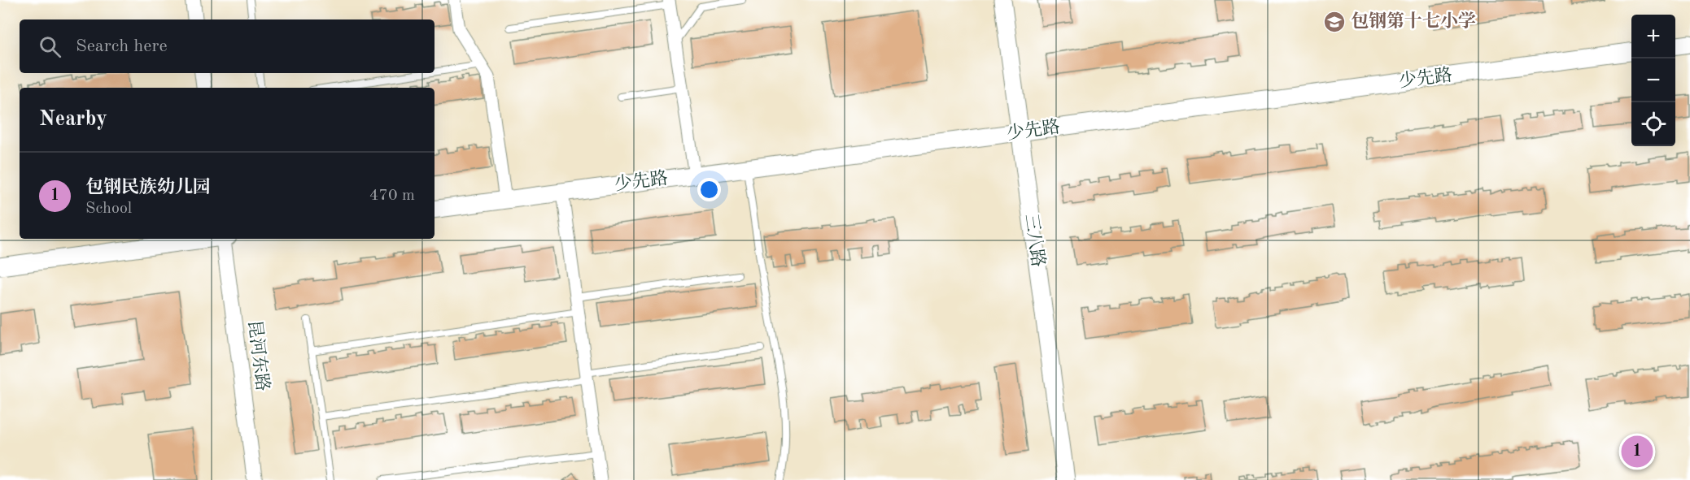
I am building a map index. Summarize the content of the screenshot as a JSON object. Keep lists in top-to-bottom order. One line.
{"streets":{"main road":["少先路","三八路"],"street":["昆河东路"]},"crossings":[["少先路","三八路"]],"places":{"school or university":["包钢第十七小学"]},"page":{"map_buttons":["+","−"],"search":"Search here","heading":"Nearby","list":[{"mark":"1","name":"包钢民族幼儿园","note":"School","value":"470 m"}],"pins":"1"}}
